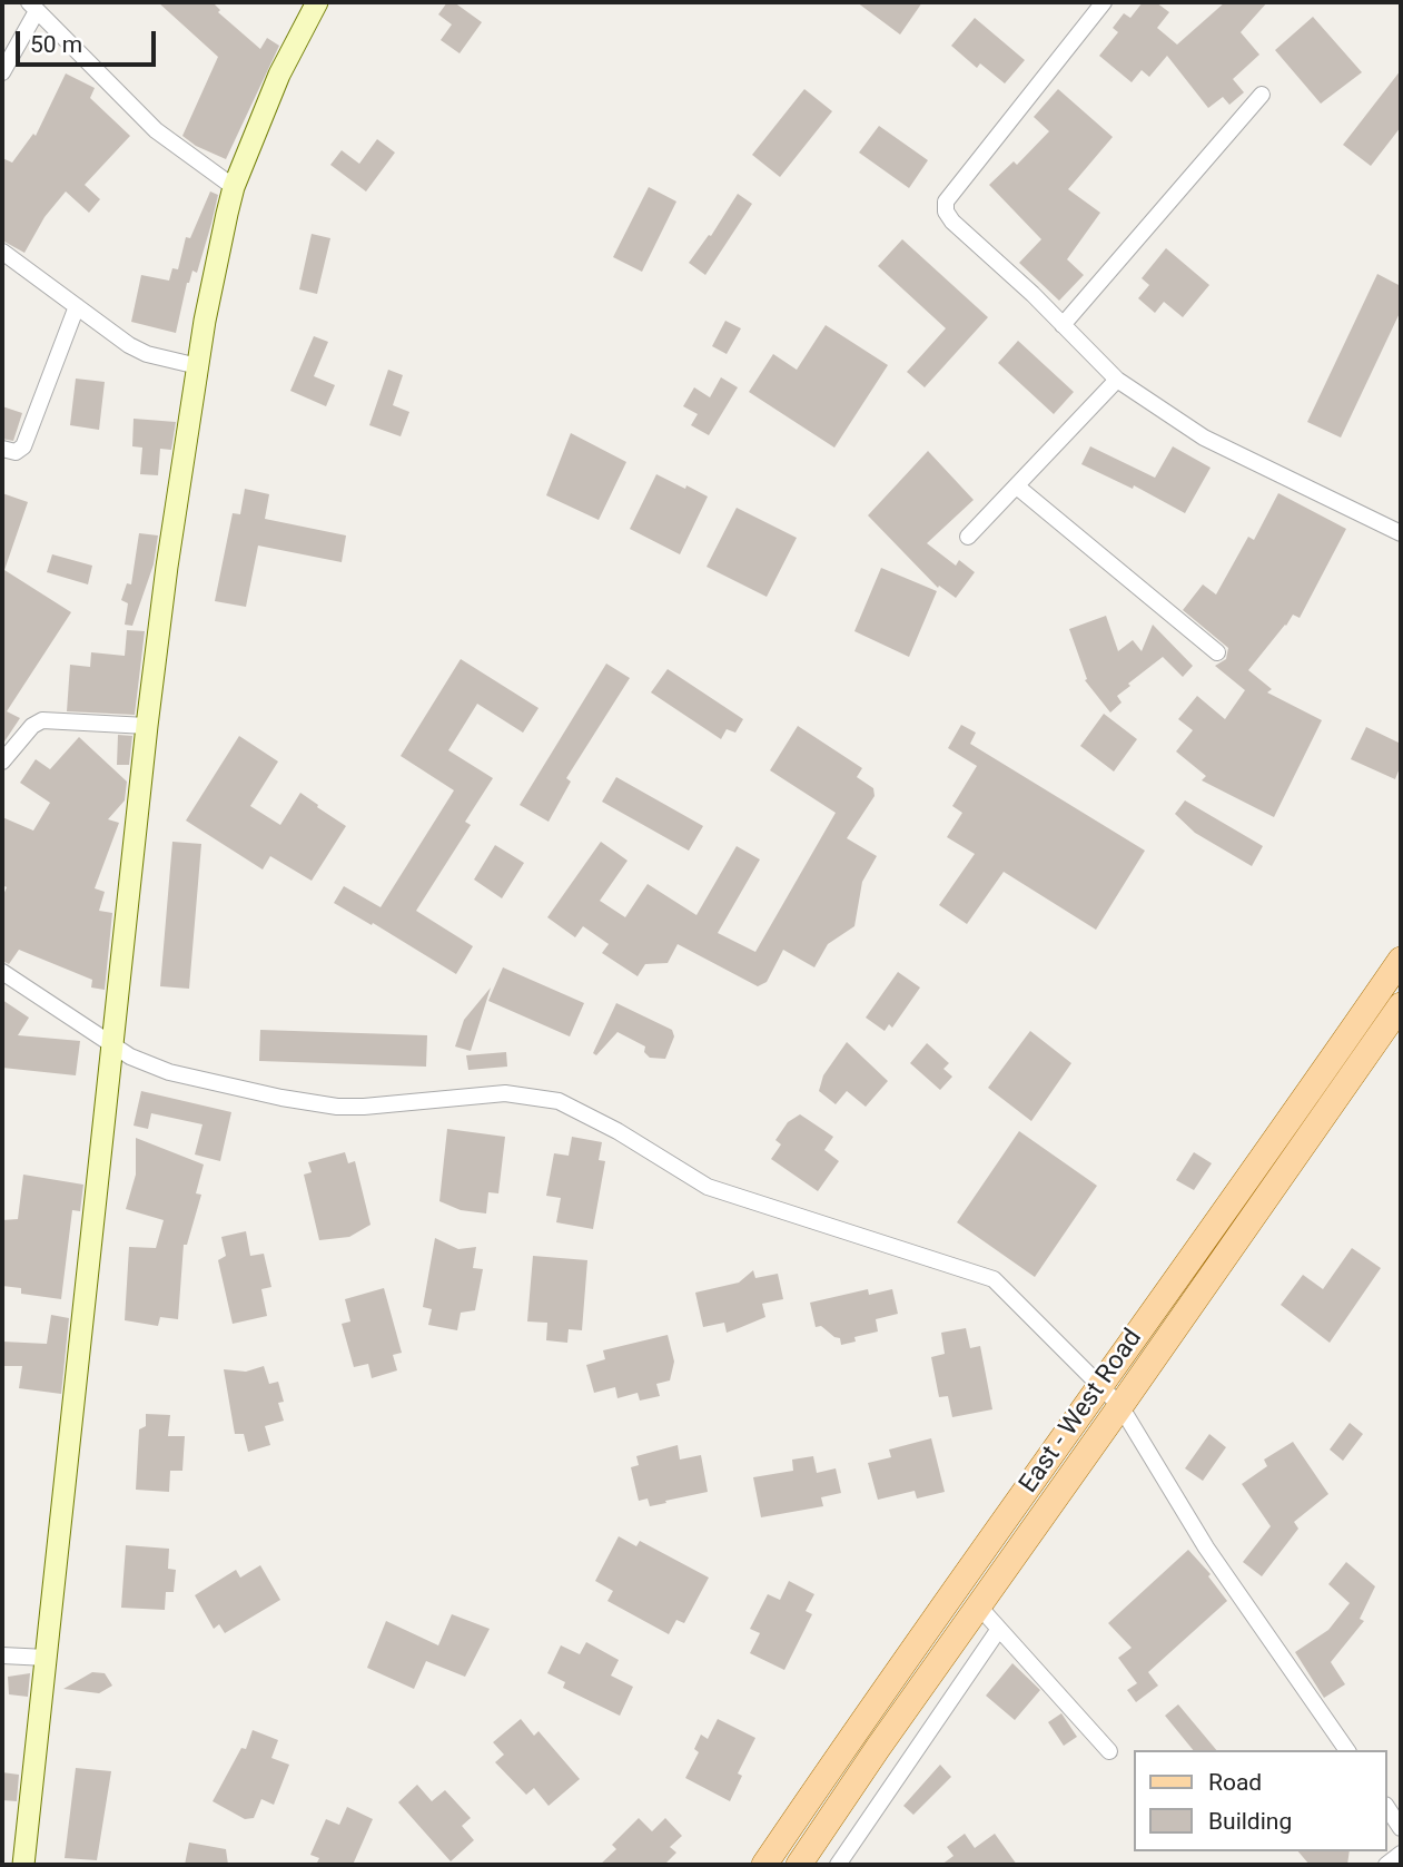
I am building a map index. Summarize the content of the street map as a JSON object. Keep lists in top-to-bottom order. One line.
{"streets":{"main road":["East - West Road"]},"legend":["Road","Building"],"scale_bar":"50 m"}
